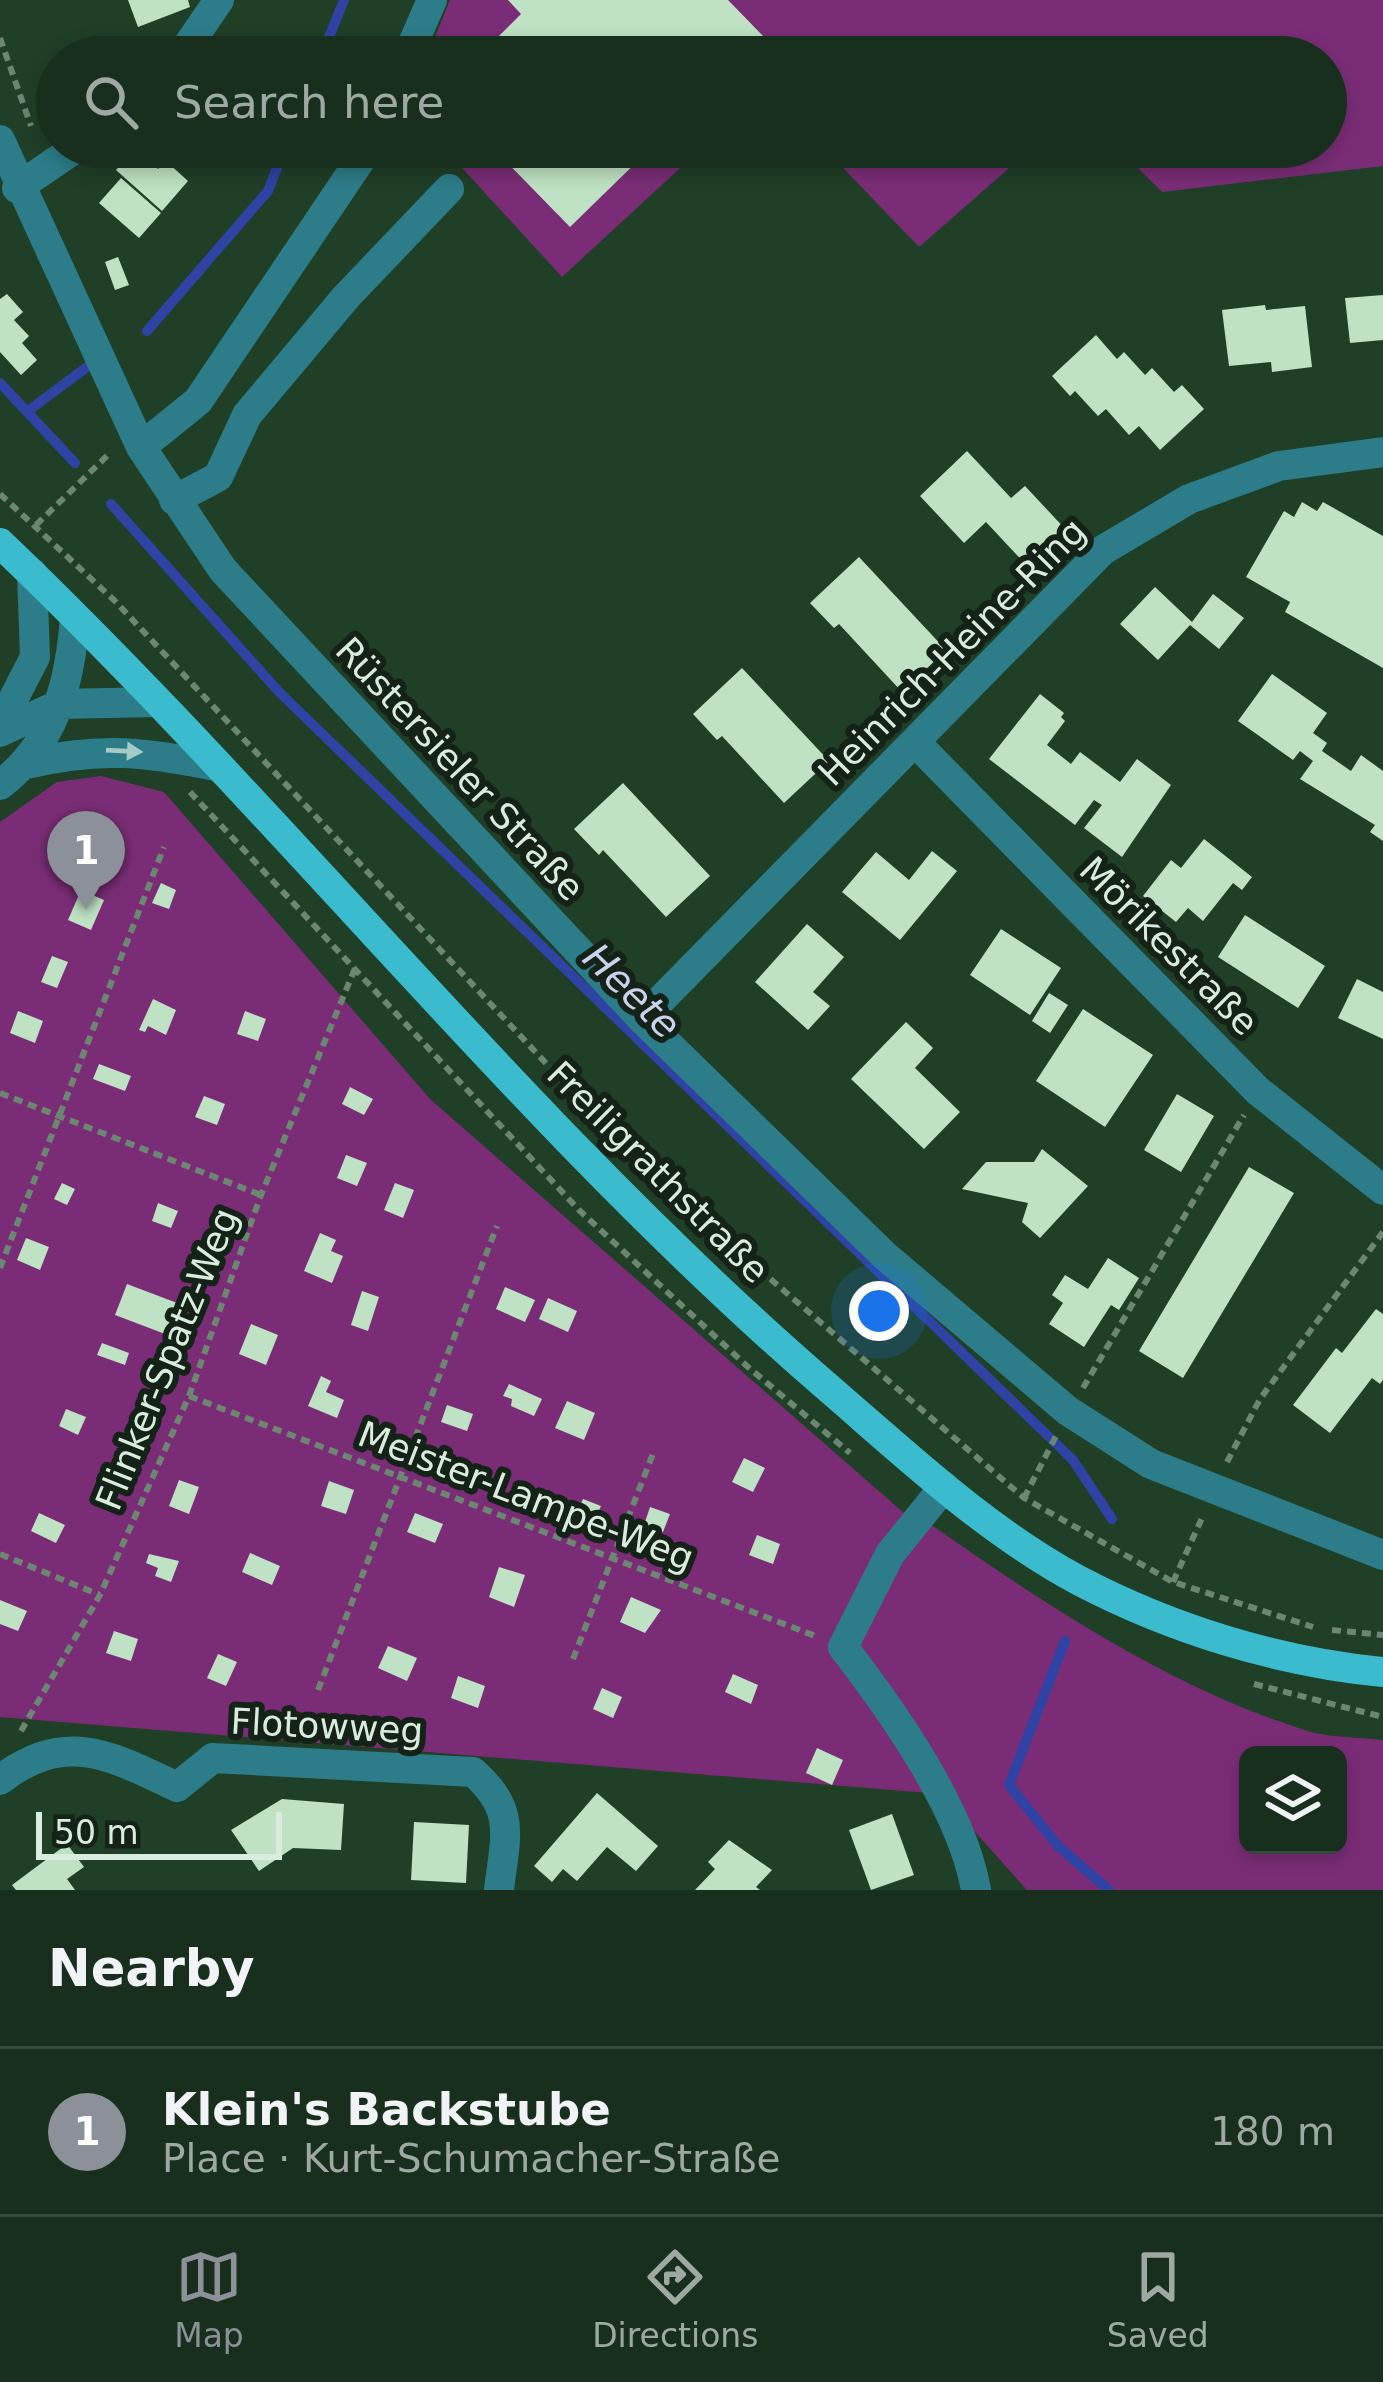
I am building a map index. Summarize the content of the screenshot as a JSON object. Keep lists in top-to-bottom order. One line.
{"streets":{"main road":["Freiligrathstraße"],"street":["Heinrich-Heine-Ring","Rüstersieler Straße","Mörikestraße","Flotowweg"],"path":["Flinker-Spatz-Weg","Meister-Lampe-Weg"]},"crossings":[["Heinrich-Heine-Ring","Rüstersieler Straße"],["Heinrich-Heine-Ring","Mörikestraße"],["Flinker-Spatz-Weg","Meister-Lampe-Weg"],["Flinker-Spatz-Weg","Flotowweg"]],"water":["Heete"],"scale_bar":"50 m","page":{"search":"Search here","pins":"1","scale":"50 m","heading":"Nearby","list":[{"mark":"1","name":"Klein's Backstube","note":"Place · Kurt-Schumacher-Straße","value":"180 m"}],"nav":["Map","Directions","Saved"]}}
